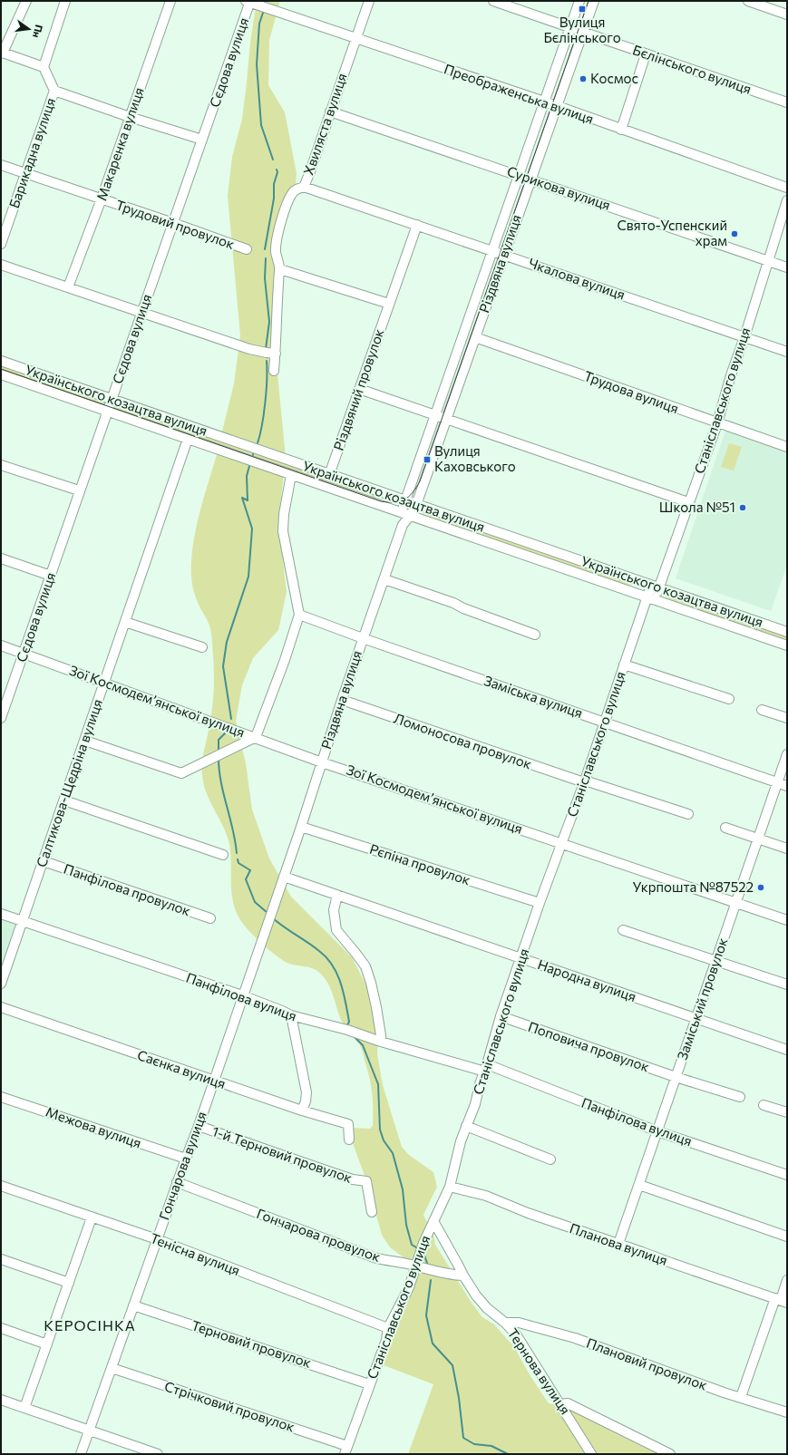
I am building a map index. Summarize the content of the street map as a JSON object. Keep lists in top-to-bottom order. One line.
{"streets":{"street":["Сєдова вулиця","Бєлінського вулиця","Преображенська вулиця","Хвиляста вулиця","Макаренка вулиця","Барикадна вулиця","Сурикова вулиця","Трудовий провулок","Різдвяна вулиця","Чкалова вулиця","Різдвяний провулок","Трудова вулиця","Українського козацтва вулиця","Станіславського вулиця","Заміська вулиця","Зої Космодем’янської вулиця","Ломоносова провулок","Салтикова-Щедріна вулиця","Рєпіна провулок","Панфілова провулок","Народна вулиця","Панфілова вулиця","Заміський провулок","Поповича провулок","Саєнка вулиця","Межова вулиця","1-й Терновий провулок","Гончарова вулиця","Гончарова провулок","Планова вулиця","Тенісна вулиця","Терновий провулок","Плановий провулок","Тернова вулиця","Стрічковий провулок"]},"crossings":[["Сєдова вулиця","Преображенська вулиця"],["Сєдова вулиця","Трудовий провулок"],["Сєдова вулиця","Українського козацтва вулиця"],["Сєдова вулиця","Зої Космодем’янської вулиця"],["Бєлінського вулиця","Різдвяна вулиця"],["Преображенська вулиця","Хвиляста вулиця"],["Преображенська вулиця","Різдвяна вулиця"],["Хвиляста вулиця","Сурикова вулиця"],["Хвиляста вулиця","Чкалова вулиця"],["Макаренка вулиця","Трудовий провулок"],["Барикадна вулиця","Трудовий провулок"],["Сурикова вулиця","Різдвяна вулиця"],["Сурикова вулиця","Станіславського вулиця"],["Різдвяна вулиця","Чкалова вулиця"],["Різдвяна вулиця","Трудова вулиця"],["Різдвяна вулиця","Українського козацтва вулиця"],["Різдвяна вулиця","Заміська вулиця"],["Різдвяна вулиця","Зої Космодем’янської вулиця"],["Різдвяна вулиця","Ломоносова провулок"],["Різдвяна вулиця","Рєпіна провулок"],["Різдвяна вулиця","Народна вулиця"],["Різдвяна вулиця","Гончарова вулиця"],["Чкалова вулиця","Різдвяний провулок"],["Чкалова вулиця","Станіславського вулиця"],["Різдвяний провулок","Українського козацтва вулиця"],["Трудова вулиця","Станіславського вулиця"],["Українського козацтва вулиця","Станіславського вулиця"],["Українського козацтва вулиця","Салтикова-Щедріна вулиця"],["Станіславського вулиця","Заміська вулиця"],["Станіславського вулиця","Зої Космодем’янської вулиця"],["Станіславського вулиця","Ломоносова провулок"],["Станіславського вулиця","Рєпіна провулок"],["Станіславського вулиця","Народна вулиця"],["Станіславського вулиця","Панфілова вулиця"],["Станіславського вулиця","Поповича провулок"],["Станіславського вулиця","Гончарова провулок"],["Станіславського вулиця","Планова вулиця"],["Станіславського вулиця","Тенісна вулиця"],["Станіславського вулиця","Терновий провулок"],["Станіславського вулиця","Тернова вулиця"],["Станіславського вулиця","Стрічковий провулок"],["Заміська вулиця","Заміський провулок"],["Зої Космодем’янської вулиця","Салтикова-Щедріна вулиця"],["Зої Космодем’янської вулиця","Заміський провулок"],["Салтикова-Щедріна вулиця","Панфілова провулок"],["Салтикова-Щедріна вулиця","Панфілова вулиця"],["Народна вулиця","Заміський провулок"],["Народна вулиця","Гончарова вулиця"],["Панфілова вулиця","Заміський провулок"],["Панфілова вулиця","Гончарова вулиця"],["Заміський провулок","Поповича провулок"],["Заміський провулок","Планова вулиця"],["Саєнка вулиця","Гончарова вулиця"],["Межова вулиця","Гончарова вулиця"],["1-й Терновий провулок","Гончарова вулиця"],["Гончарова вулиця","Гончарова провулок"],["Гончарова вулиця","Тенісна вулиця"],["Гончарова вулиця","Терновий провулок"],["Гончарова вулиця","Стрічковий провулок"],["Гончарова провулок","Тернова вулиця"],["Плановий провулок","Тернова вулиця"]],"districts":["КЕРОСІНКА"],"places":{"transit":["Вулиця Бєлінського","Вулиця Каховського"],"other":["Космос","Свято-Успенский храм","Школа №51","Укрпошта №87522"]},"north":"right"}
